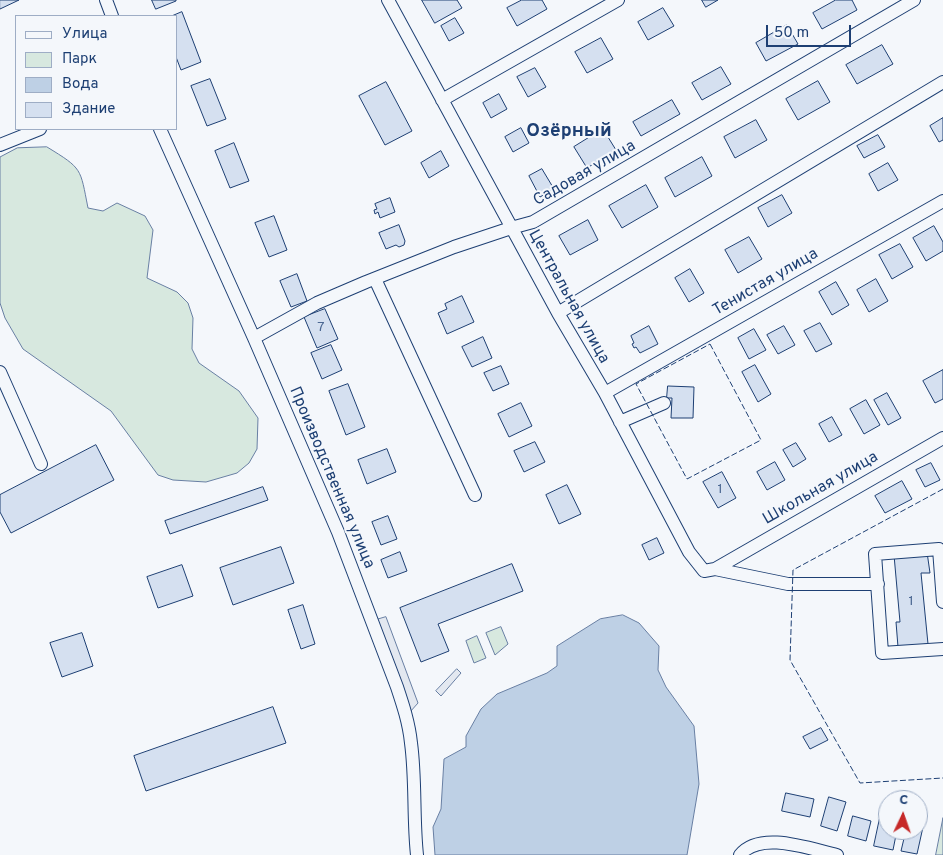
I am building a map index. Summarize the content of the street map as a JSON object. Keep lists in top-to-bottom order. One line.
{"streets":{"street":["Садовая улица","Тенистая улица","Центральная улица","Производственная улица","Школьная улица"]},"crossings":[["Садовая улица","Центральная улица"],["Садовая улица","Производственная улица"],["Тенистая улица","Центральная улица"],["Центральная улица","Школьная улица"]],"districts":["Озёрный"],"house_numbers":["7","1","1"],"legend":["Улица","Парк","Вода","Здание"],"scale_bar":"50 m","north":"top"}
